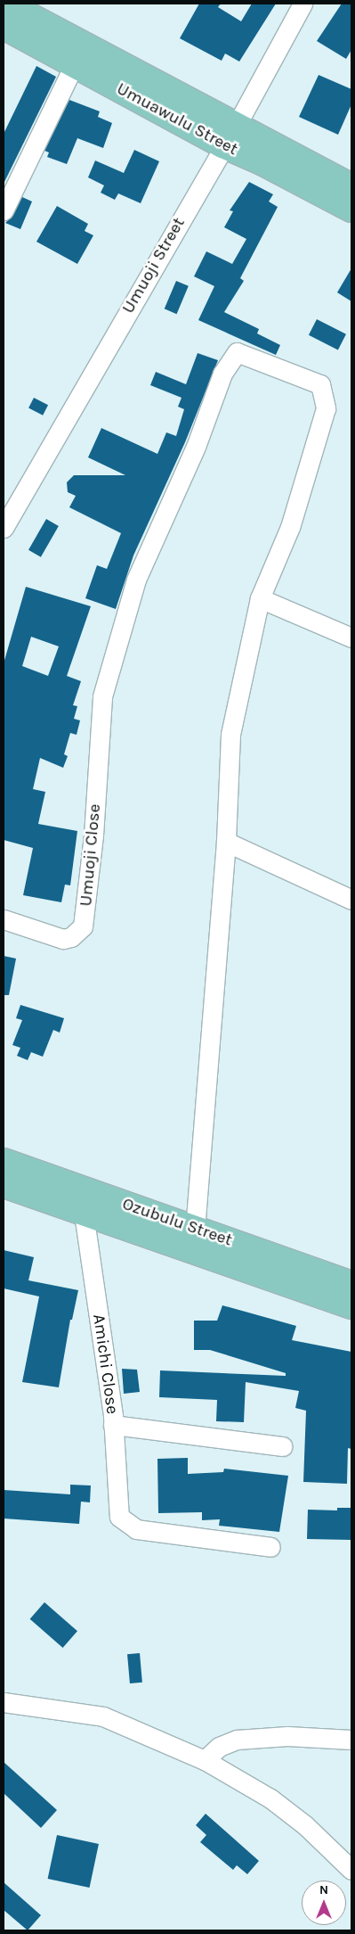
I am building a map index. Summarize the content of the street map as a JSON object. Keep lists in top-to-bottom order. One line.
{"streets":{"main road":["Umuawulu Street","Ozubulu Street"],"street":["Umuoji Street","Umuoji Close","Amichi Close"]},"crossings":[["Umuawulu Street","Umuoji Street"],["Ozubulu Street","Amichi Close"]],"north":"top"}
